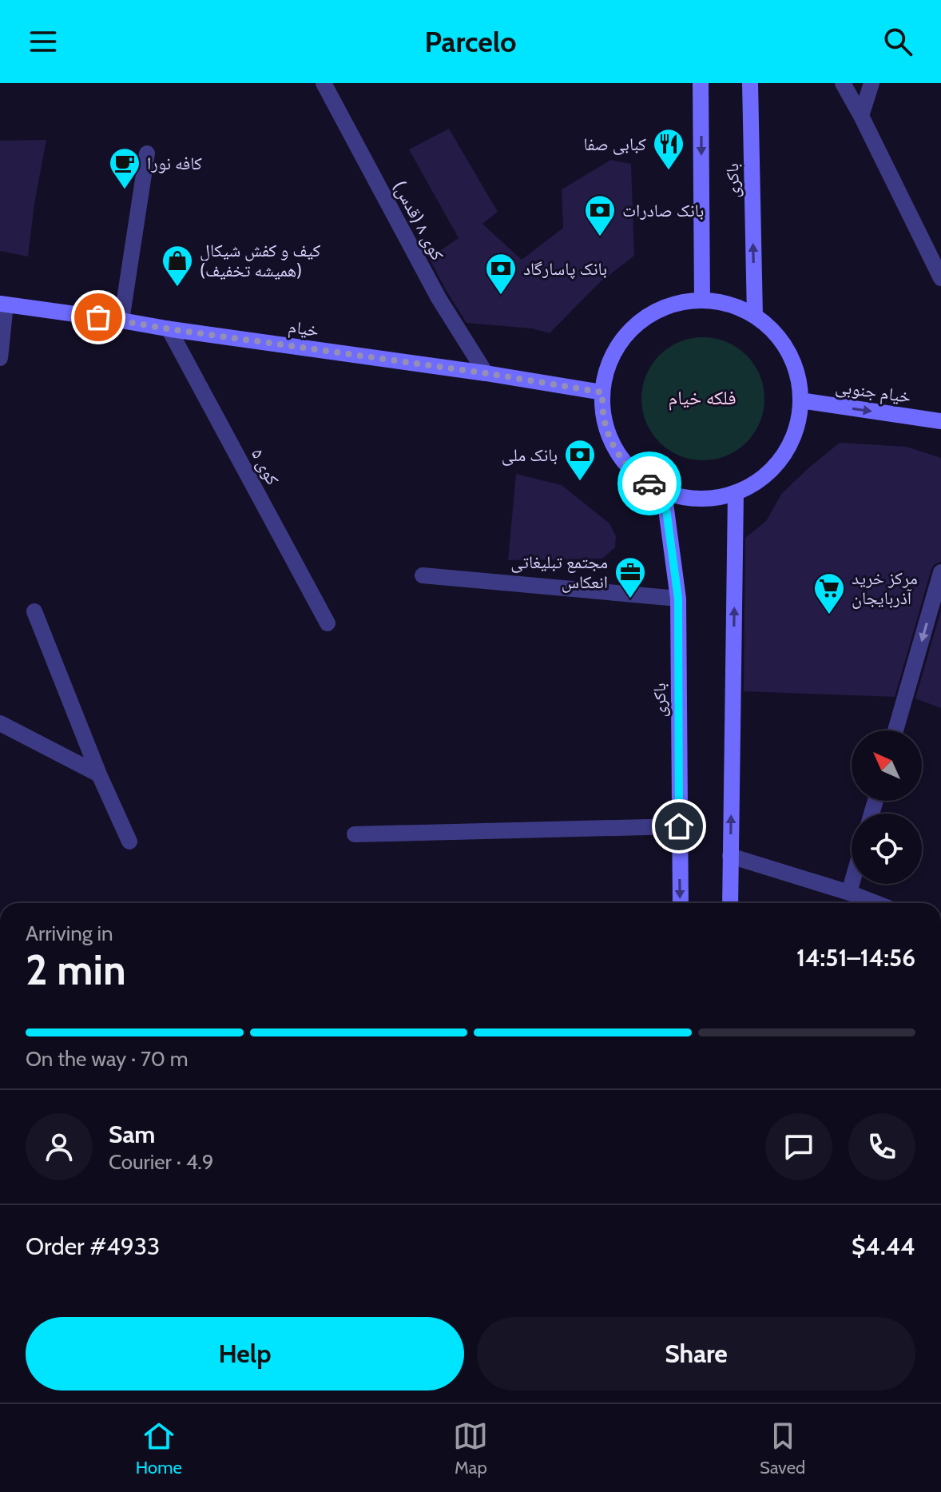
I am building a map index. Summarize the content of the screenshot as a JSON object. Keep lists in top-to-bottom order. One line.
{"streets":{"main road":["باکری","خیام","خیام جنوبی"],"street":["کوی ۸ (قدس)","کوی ۵"]},"crossings":[["باکری","خیام"],["باکری","خیام جنوبی"],["کوی ۸ (قدس)","خیام"],["خیام","خیام جنوبی"],["خیام","کوی ۵"]],"one_way":["خیام جنوبی"],"districts":["فلکه خیام"],"places":{"restaurant":["کبابی صفا"],"cafe":["کافه نورا"],"bank":["بانک صادرات","بانک پاسارگاد","بانک ملی"],"shop":["کیف و کفش شیکال (همیشه تخفیف)"],"office":["مجتمع تبلیغاتی انعکاس"],"supermarket":["مرکز خرید آذربایجان"]},"north":"top left","page":{"header":"Parcelo","heading":["2 min","Arriving in","14:51–14:56"],"panel":["Sam","Courier · 4.9","Order #4933","$4.44"],"bar":"On the way · 70 m","buttons":["Help","Share"],"tabs":["Home","Map","Saved"]}}
